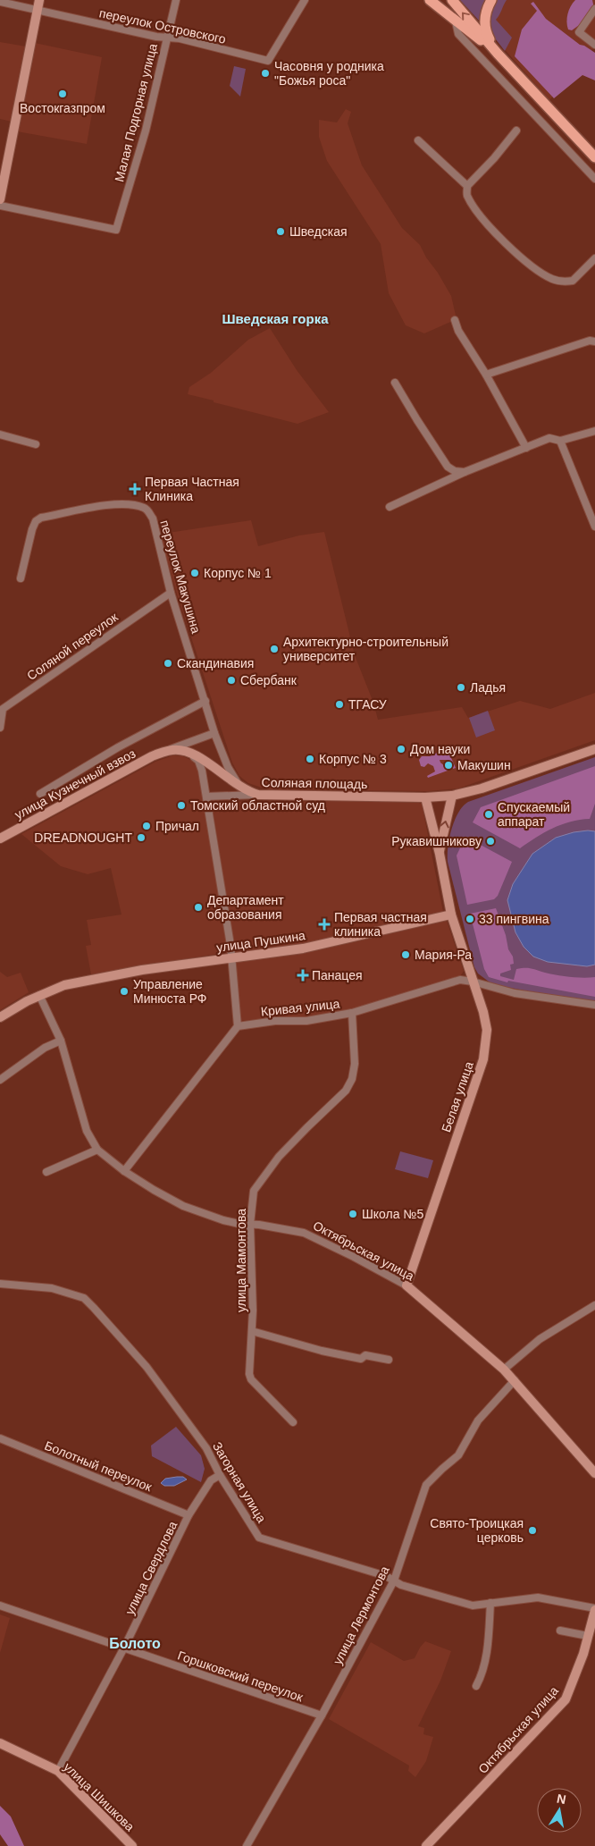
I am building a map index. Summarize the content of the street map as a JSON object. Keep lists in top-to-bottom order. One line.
{"streets":{"street":["переулок Островского","Малая Подгорная улица","переулок Макушина","Соляной переулок","Соляная площадь","улица Кузнечный взвоз","улица Пушкина","Кривая улица","Белая улица","Октябрьская улица","улица Мамонтова","Болотный переулок","Загорная улица","улица Свердлова","улица Лермонтова","Горшковский переулок","улица Шишкова"]},"crossings":[["переулок Островского","Малая Подгорная улица"],["переулок Макушина","Соляной переулок"],["переулок Макушина","Соляная площадь"],["Соляная площадь","улица Кузнечный взвоз"],["улица Пушкина","Белая улица"],["улица Пушкина","Октябрьская улица"],["Кривая улица","Белая улица"],["Кривая улица","улица Мамонтова"],["Белая улица","Октябрьская улица"],["Октябрьская улица","улица Мамонтова"],["Октябрьская улица","Загорная улица"],["Октябрьская улица","улица Лермонтова"],["Болотный переулок","улица Свердлова"],["Загорная улица","улица Свердлова"],["Загорная улица","улица Лермонтова"],["улица Свердлова","Горшковский переулок"],["улица Свердлова","улица Шишкова"],["улица Лермонтова","Горшковский переулок"]],"districts":["Шведская горка","Болото"],"places":{"other":["Часовня у родника \"Божья роса\"","Востокгазпром","Шведская","Корпус № 1","Архитектурно-строительный университет","Скандинавия","Сбербанк","Ладья","ТГАСУ","Дом науки","Корпус № 3","Макушин","Томский областной суд","Спускаемый аппарат","Причал","DREADNOUGHT","Рукавишникову","Департамент образования","33 пингвина","Мария-Ра","Управление Минюста РФ","Школа №5","Свято-Троицкая церковь"],"health":["Первая Частная Клиника","Первая частная клиника","Панацея"]},"north":"top"}
